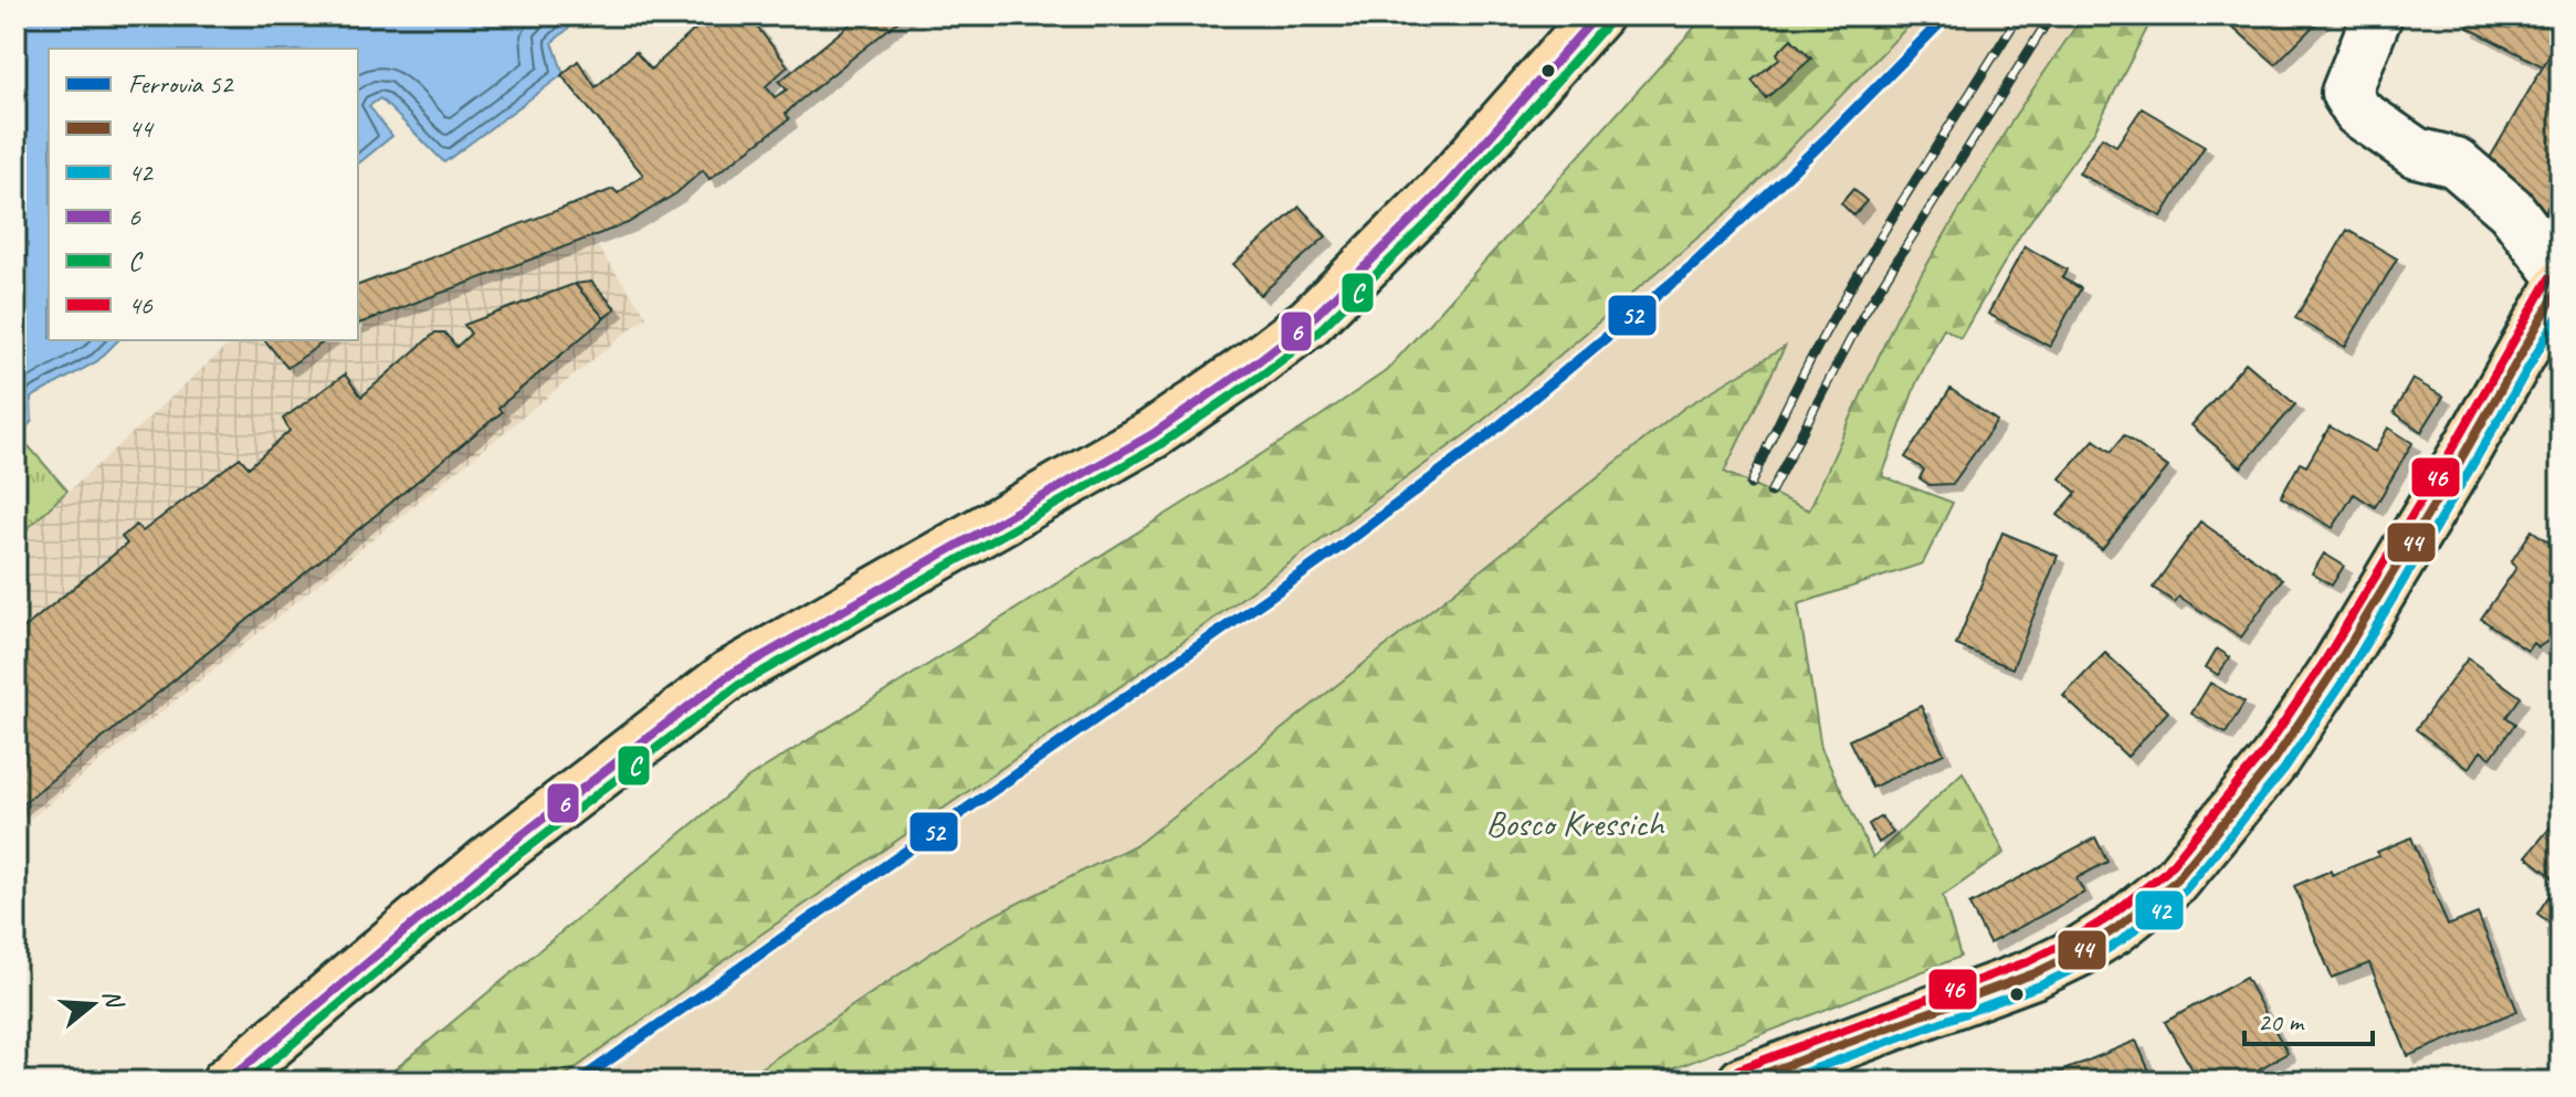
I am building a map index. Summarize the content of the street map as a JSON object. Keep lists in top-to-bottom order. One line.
{"parks":["Bosco Kressich"],"lines":["rail line 52","transit line 6","transit line C","transit line 46","transit line 44","transit line 42"],"legend":["Ferrovia 52","44","42","6","C","46"],"scale_bar":"20 m","north":"right"}
